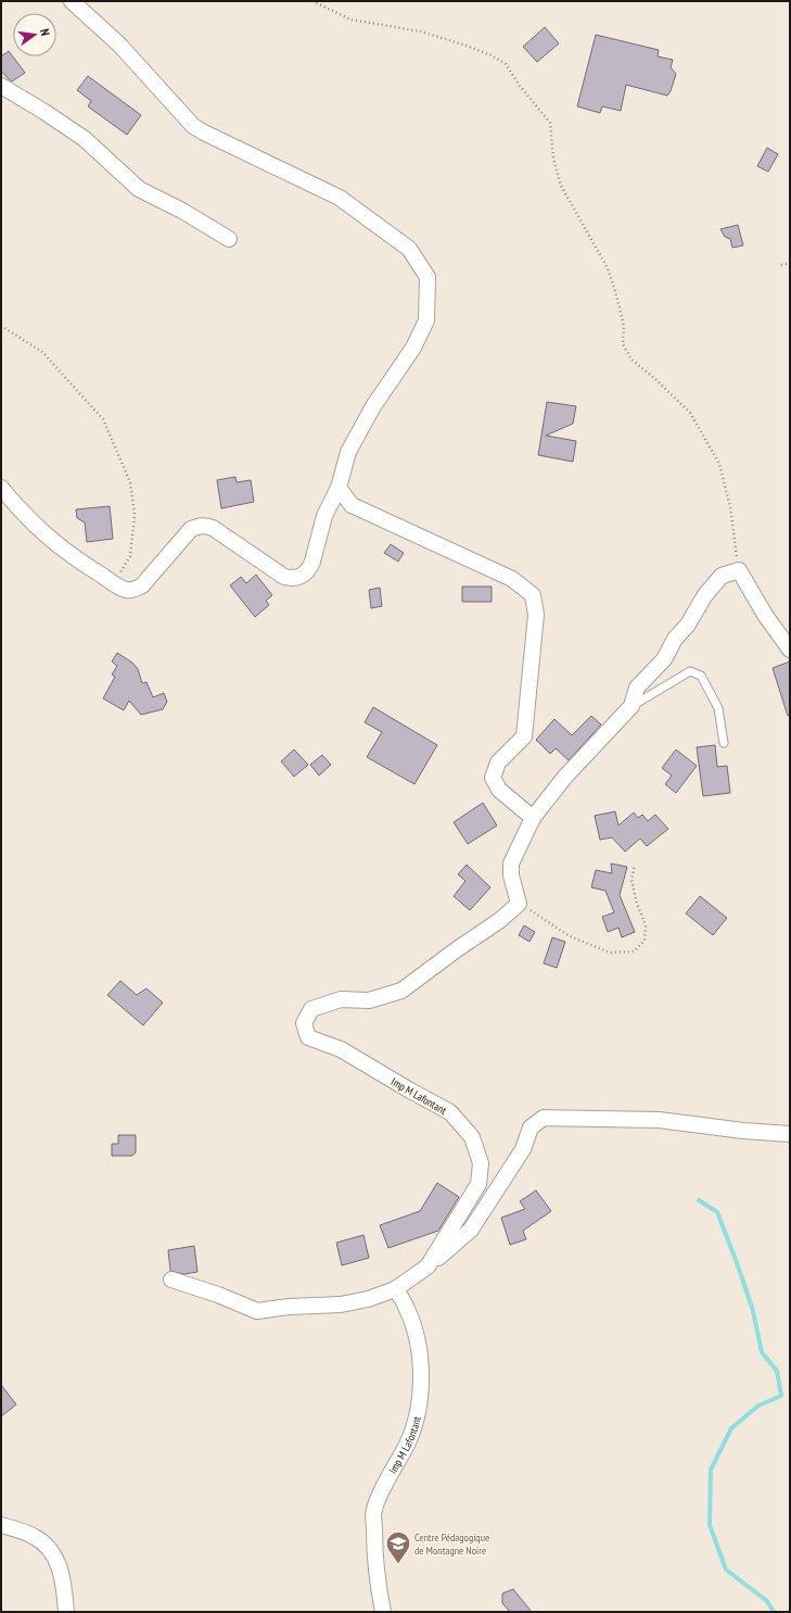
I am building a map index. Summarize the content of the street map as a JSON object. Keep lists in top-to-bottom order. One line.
{"streets":{"street":["Imp M Lafontant"]},"places":{"school or university":["Centre Pédagogique de Montagne Noire"]},"north":"right"}
